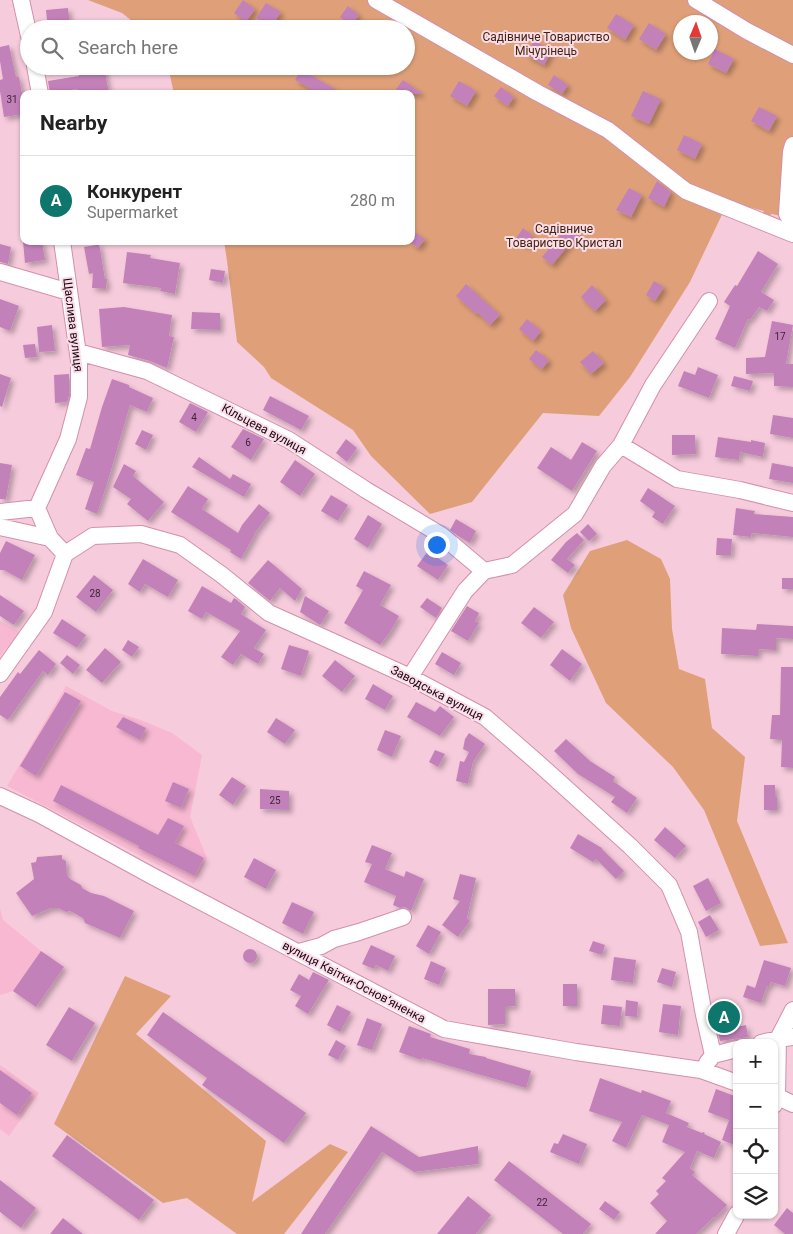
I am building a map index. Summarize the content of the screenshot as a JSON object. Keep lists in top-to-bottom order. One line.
{"streets":{"street":["Щаслива вулиця","Кільцева вулиця","Заводська вулиця","вулиця Квітки-Основʼяненка"]},"crossings":[["Щаслива вулиця","Кільцева вулиця"]],"parks":["Садівниче Товариство Мічурінець","Садівниче Товариство Кристал"],"house_numbers":["31","17","4","6","28","25","22"],"north":"top","page":{"search":"Search here","heading":"Nearby","list":[{"mark":"A","name":"Конкурент","note":"Supermarket","value":"280 m"}],"pins":"A","map_buttons":["+","−"]}}
